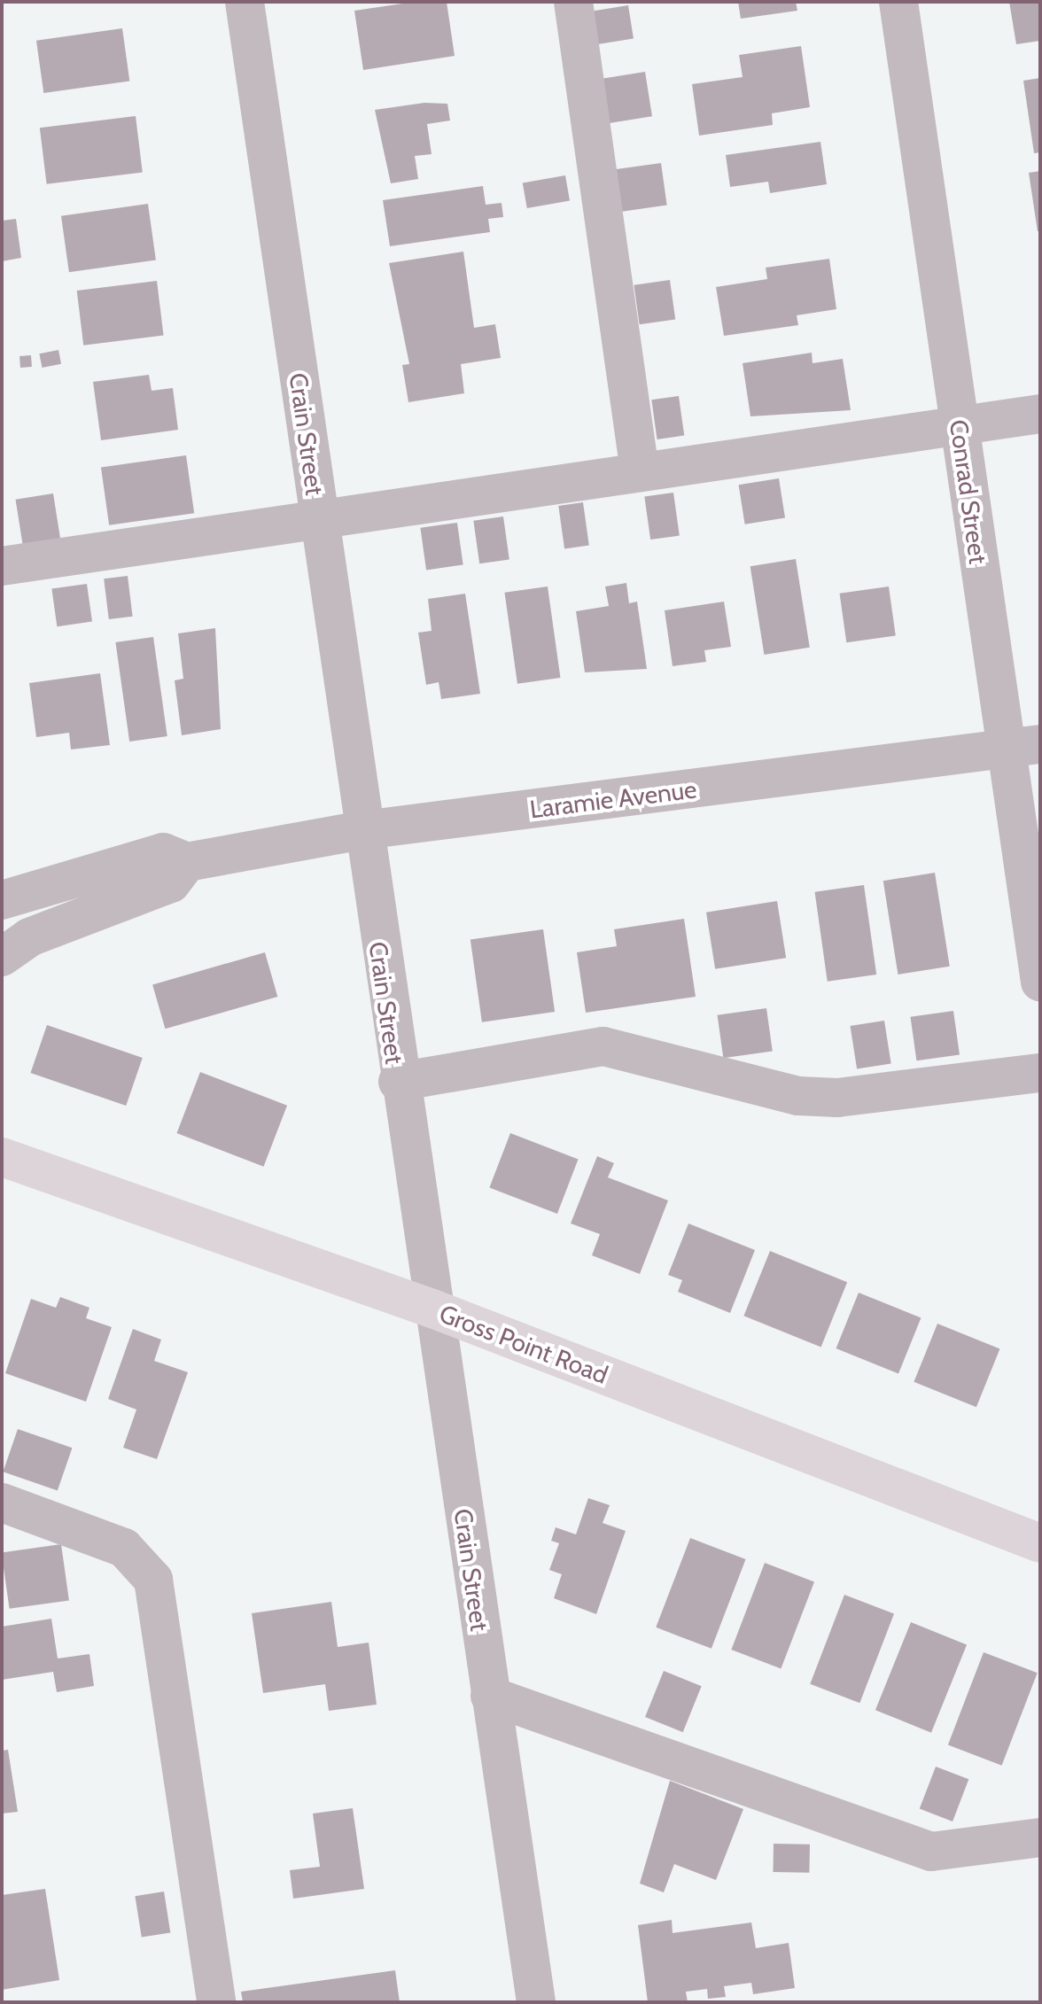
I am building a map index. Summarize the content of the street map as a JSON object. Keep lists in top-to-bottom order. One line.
{"streets":{"main road":["Gross Point Road"],"street":["Crain Street","Conrad Street","Laramie Avenue"]},"crossings":[["Crain Street","Laramie Avenue"],["Crain Street","Gross Point Road"],["Conrad Street","Laramie Avenue"]]}
